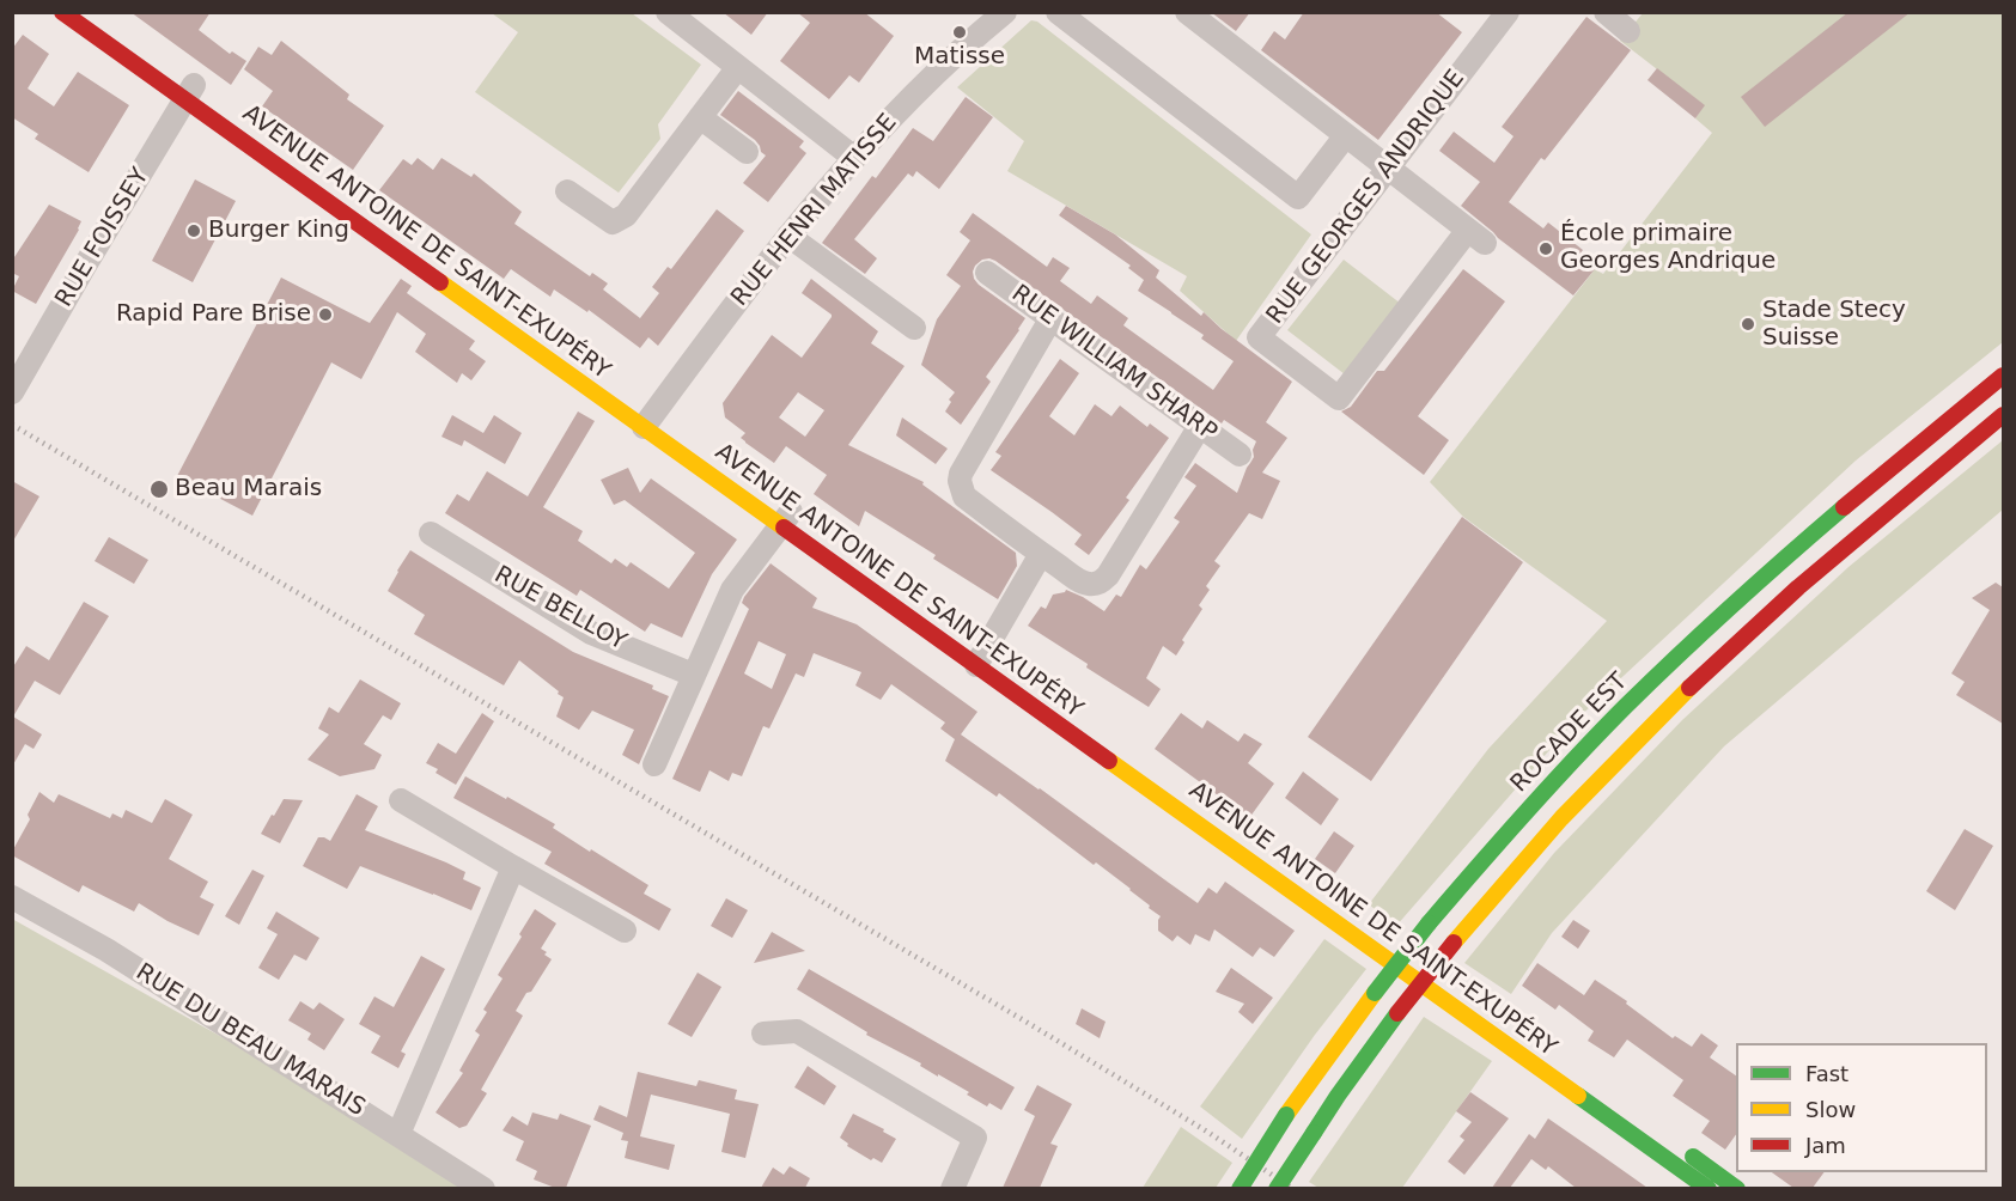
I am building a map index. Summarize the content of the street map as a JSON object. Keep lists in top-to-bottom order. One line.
{"streets":{"main road":["AVENUE ANTOINE DE SAINT-EXUPÉRY","ROCADE EST"],"street":["RUE GEORGES ANDRIQUE","RUE HENRI MATISSE","RUE FOISSEY","RUE WILLIAM SHARP","RUE BELLOY","RUE DU BEAU MARAIS"]},"crossings":[["RUE HENRI MATISSE","AVENUE ANTOINE DE SAINT-EXUPÉRY"],["RUE FOISSEY","AVENUE ANTOINE DE SAINT-EXUPÉRY"]],"places":["Matisse","Burger King","École primaire Georges Andrique","Rapid Pare Brise","Stade Stecy Suisse","Beau Marais"],"legend":["Fast","Slow","Jam"]}
